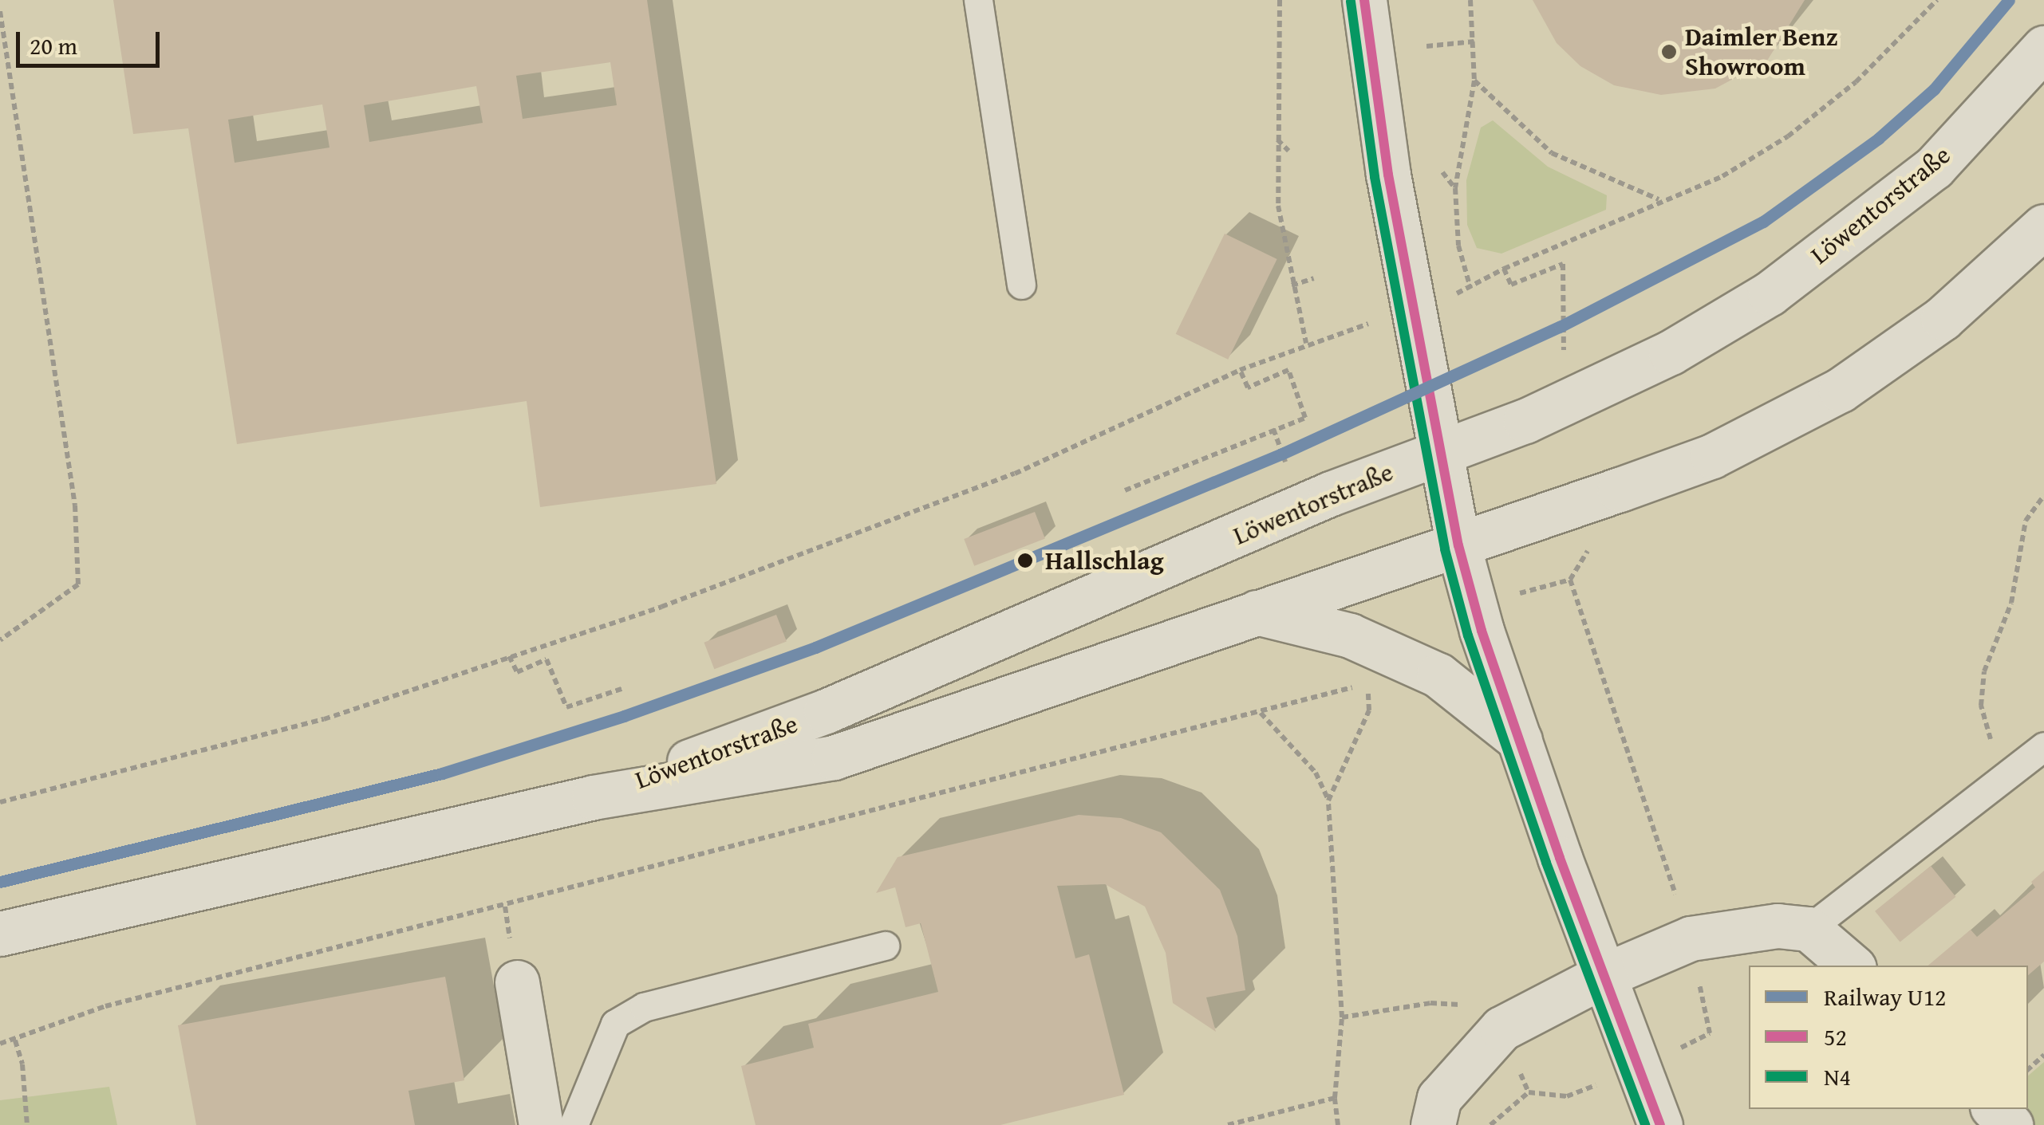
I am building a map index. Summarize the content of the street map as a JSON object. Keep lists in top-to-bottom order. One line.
{"streets":{"main road":["Löwentorstraße"]},"places":["Daimler Benz Showroom","Hallschlag"],"lines":["rail line U12","transit line 52","transit line N4"],"legend":["Railway U12","52","N4"],"scale_bar":"20 m"}
